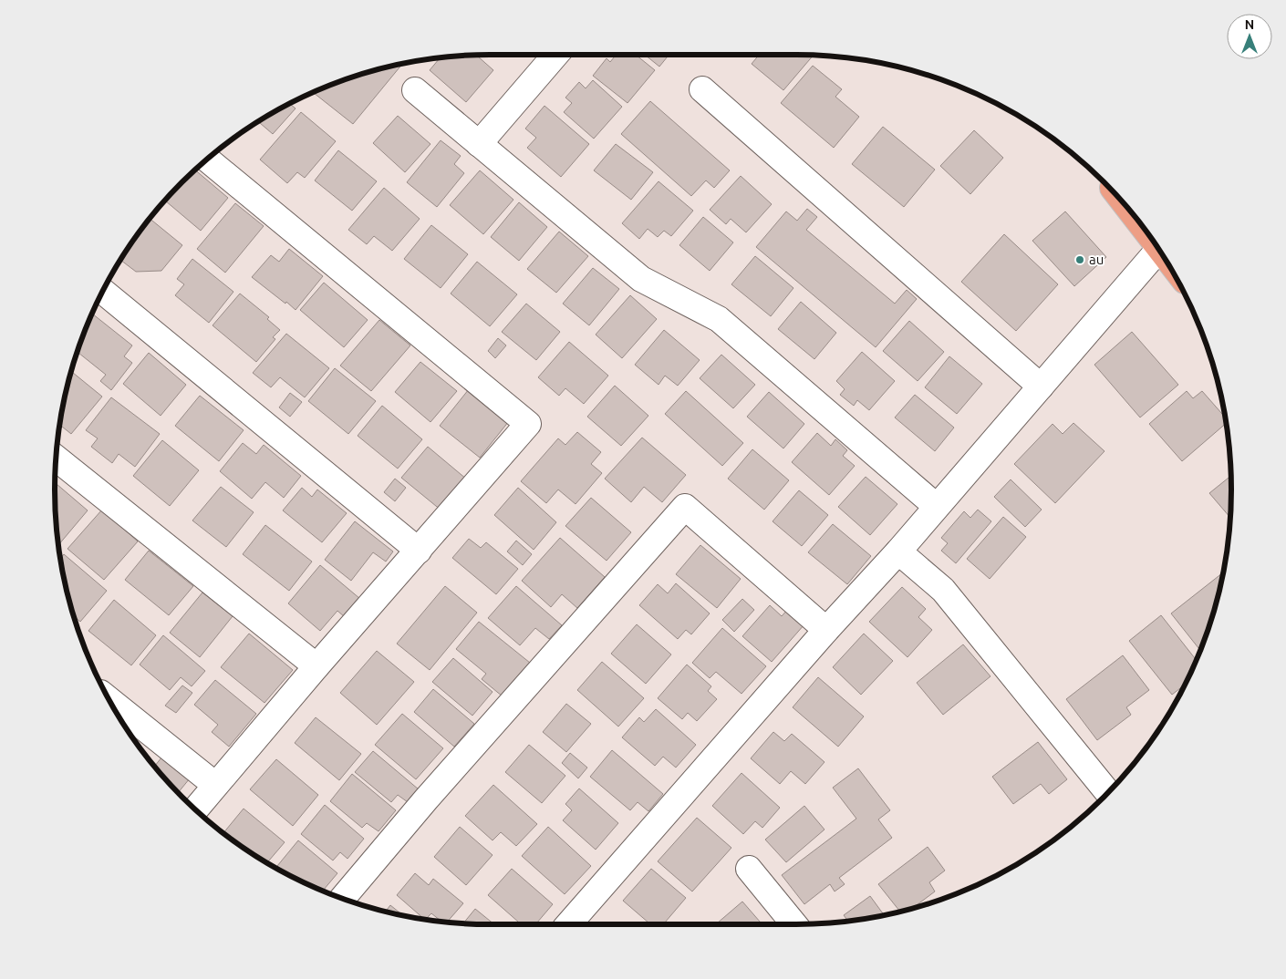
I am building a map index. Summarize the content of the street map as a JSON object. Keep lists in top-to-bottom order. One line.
{"places":["au"],"north":"top"}
